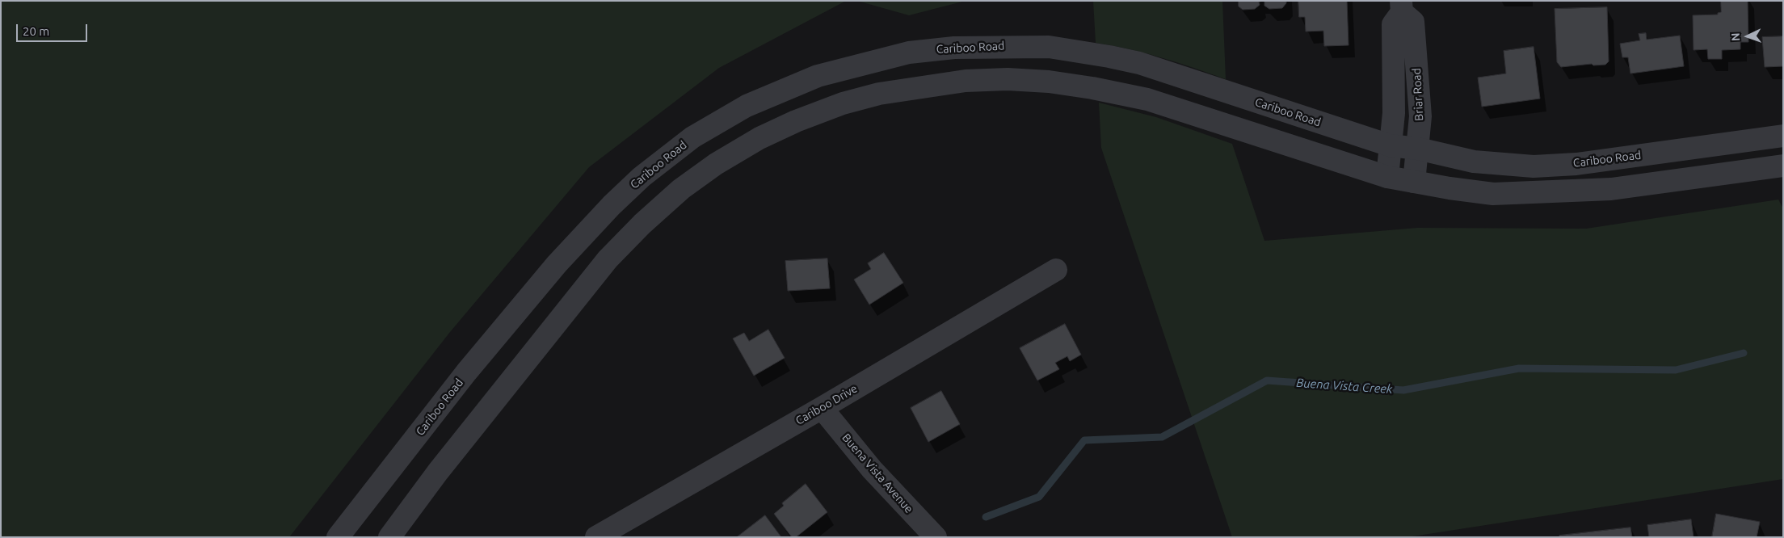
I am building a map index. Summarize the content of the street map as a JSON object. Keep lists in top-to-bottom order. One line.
{"streets":{"street":["Cariboo Road","Briar Road","Cariboo Drive","Buena Vista Avenue"]},"crossings":[["Cariboo Road","Briar Road"],["Cariboo Drive","Buena Vista Avenue"]],"water":["Buena Vista Creek"],"scale_bar":"20 m","north":"left"}
